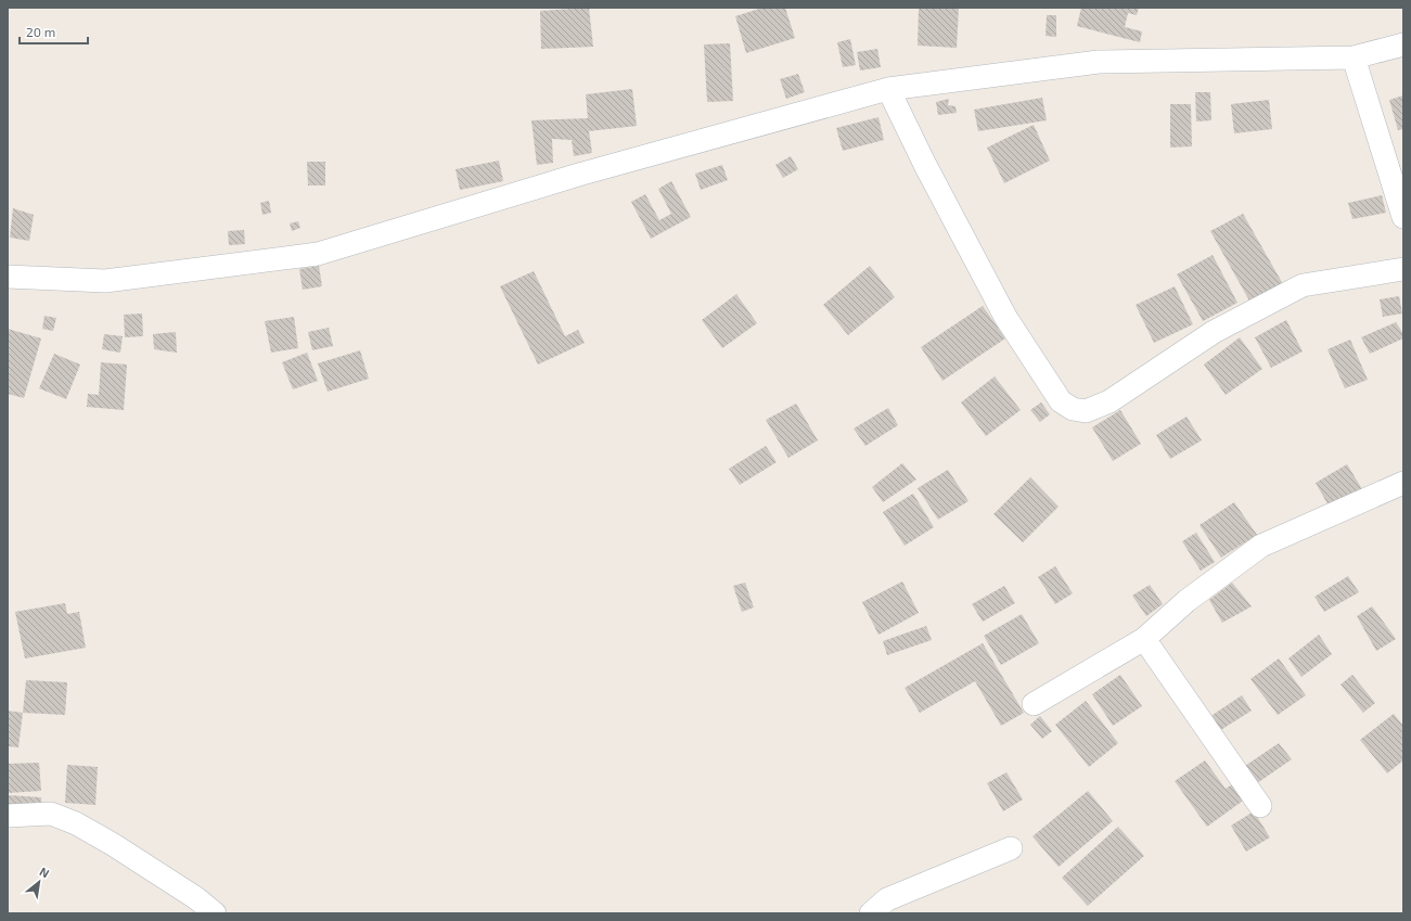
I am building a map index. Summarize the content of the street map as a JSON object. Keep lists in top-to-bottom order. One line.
{"scale_bar":"20 m","north":"top right"}
